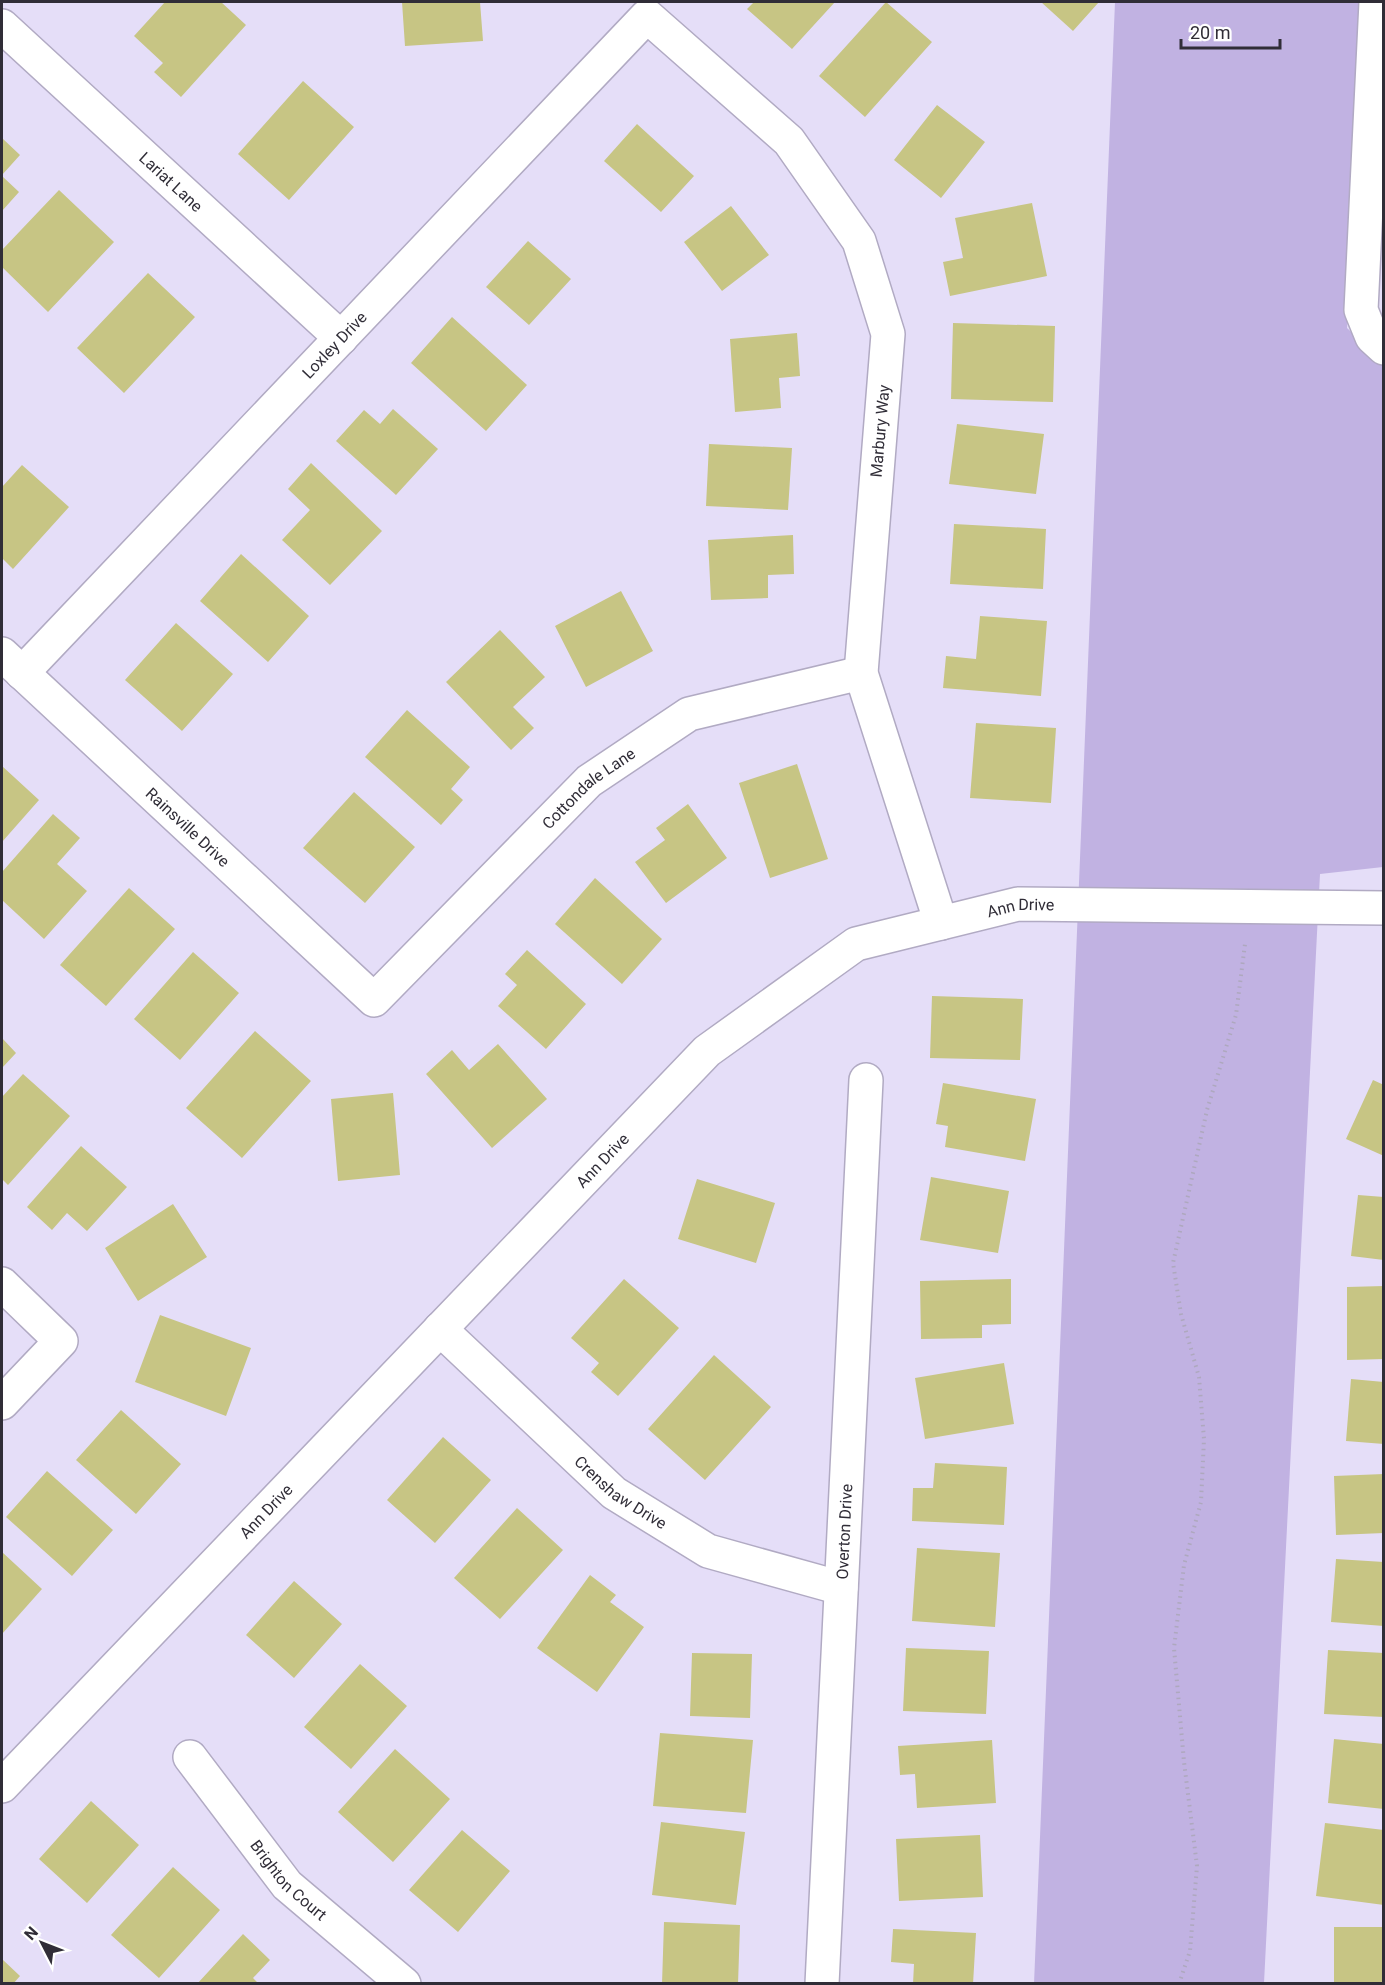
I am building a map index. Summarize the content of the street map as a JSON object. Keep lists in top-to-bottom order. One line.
{"streets":{"street":["Lariat Lane","Loxley Drive","Marbury Way","Cottondale Lane","Rainsville Drive","Ann Drive","Crenshaw Drive","Overton Drive","Brighton Court"]},"crossings":[["Lariat Lane","Loxley Drive"],["Loxley Drive","Marbury Way"],["Loxley Drive","Rainsville Drive"],["Marbury Way","Cottondale Lane"],["Marbury Way","Ann Drive"],["Cottondale Lane","Rainsville Drive"],["Ann Drive","Crenshaw Drive"],["Crenshaw Drive","Overton Drive"]],"scale_bar":"20 m","north":"top left"}
